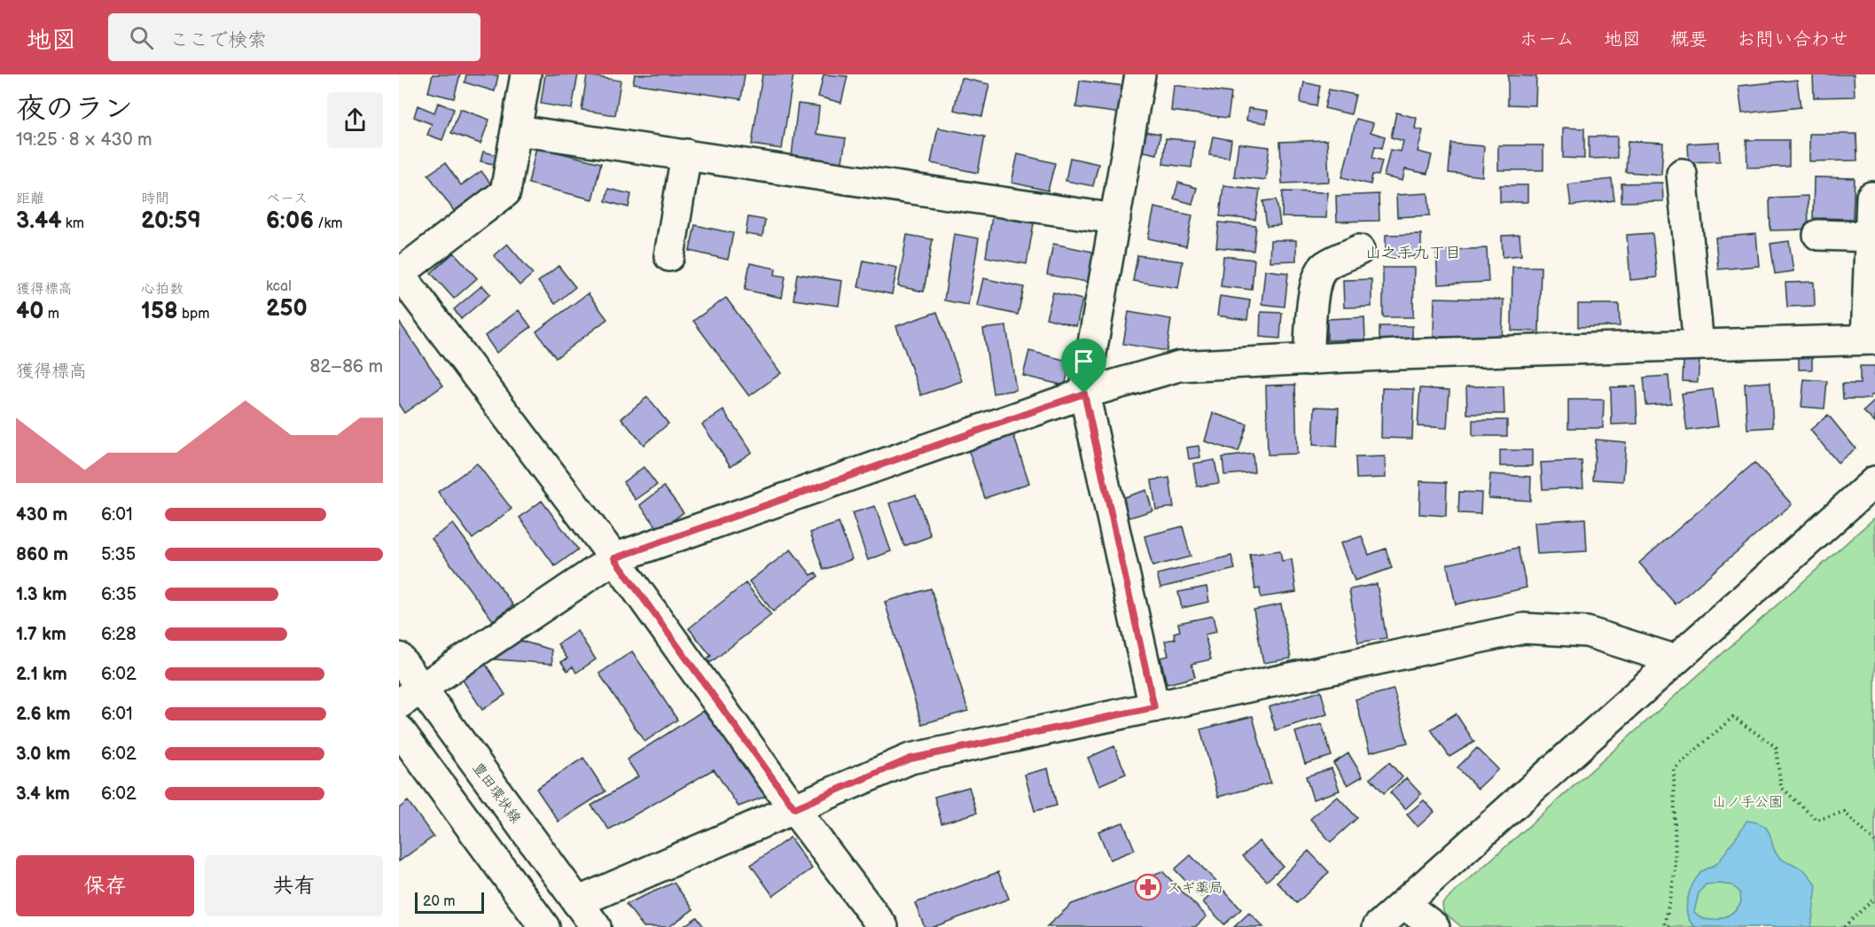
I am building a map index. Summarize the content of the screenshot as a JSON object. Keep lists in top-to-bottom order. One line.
{"streets":{"street":["豊田環状線"]},"districts":["山之手九丁目"],"parks":["山ノ手公園"],"places":{"pharmacy":["スギ薬局"]},"scale_bar":"20 m","page":{"header":"地図","search":"ここで検索","nav":["ホーム","地図","概要","お問い合わせ"],"heading":["夜のラン","19:25 · 8 × 430 m"],"stats":[["距離","3.44 km"],["時間","20:59"],["ペース","6:06 /km"],["獲得標高","40 m"],["心拍数","158 bpm"],["kcal","250"]],"chart":["獲得標高","82–86 m"],"list":[{"name":"430 m","note":"6:01"},{"name":"860 m","note":"5:35"},{"name":"1.3 km","note":"6:35"},{"name":"1.7 km","note":"6:28"},{"name":"2.1 km","note":"6:02"},{"name":"2.6 km","note":"6:01"},{"name":"3.0 km","note":"6:02"},{"name":"3.4 km","note":"6:02"}],"buttons":["保存","共有"],"scale":"20 m"}}
